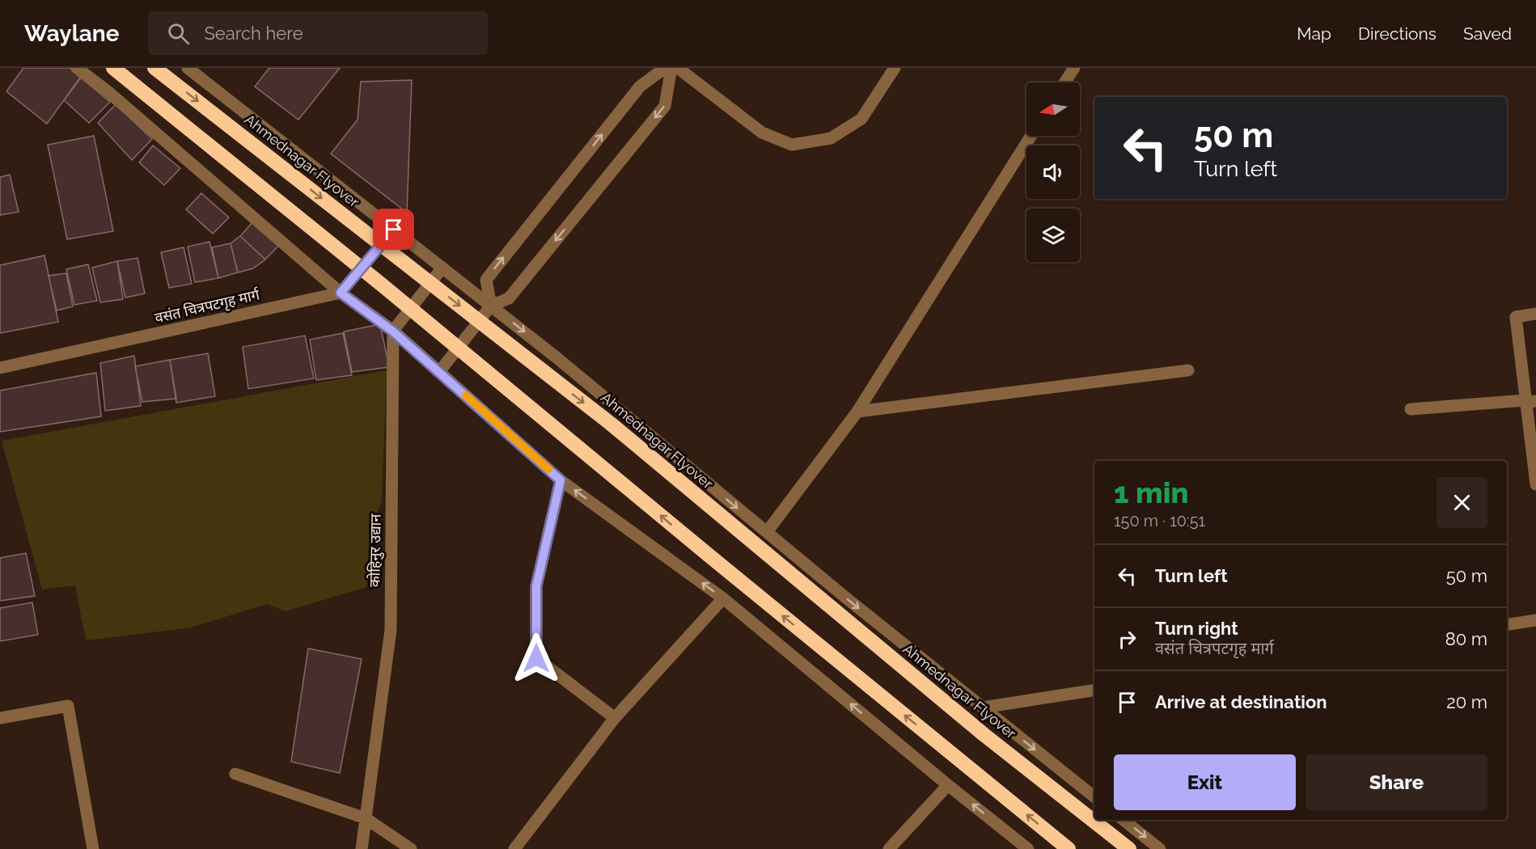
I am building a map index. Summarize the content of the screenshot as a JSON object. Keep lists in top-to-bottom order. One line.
{"streets":{"highway":["Ahmednagar Flyover"],"street":["वसंत चित्रपटगृह मार्ग","कोहिनुर उद्यान"]},"north":"left","page":{"header":"Waylane","search":"Search here","nav":["Map","Directions","Saved"],"turn":["50 m","Turn left"],"heading":["1 min","150 m · 10:51"],"list":[{"name":"Turn left","value":"50 m"},{"name":"Turn right","note":"वसंत चित्रपटगृह मार्ग","value":"80 m"},{"name":"Arrive at destination","value":"20 m"}],"buttons":["Exit","Share"]}}
